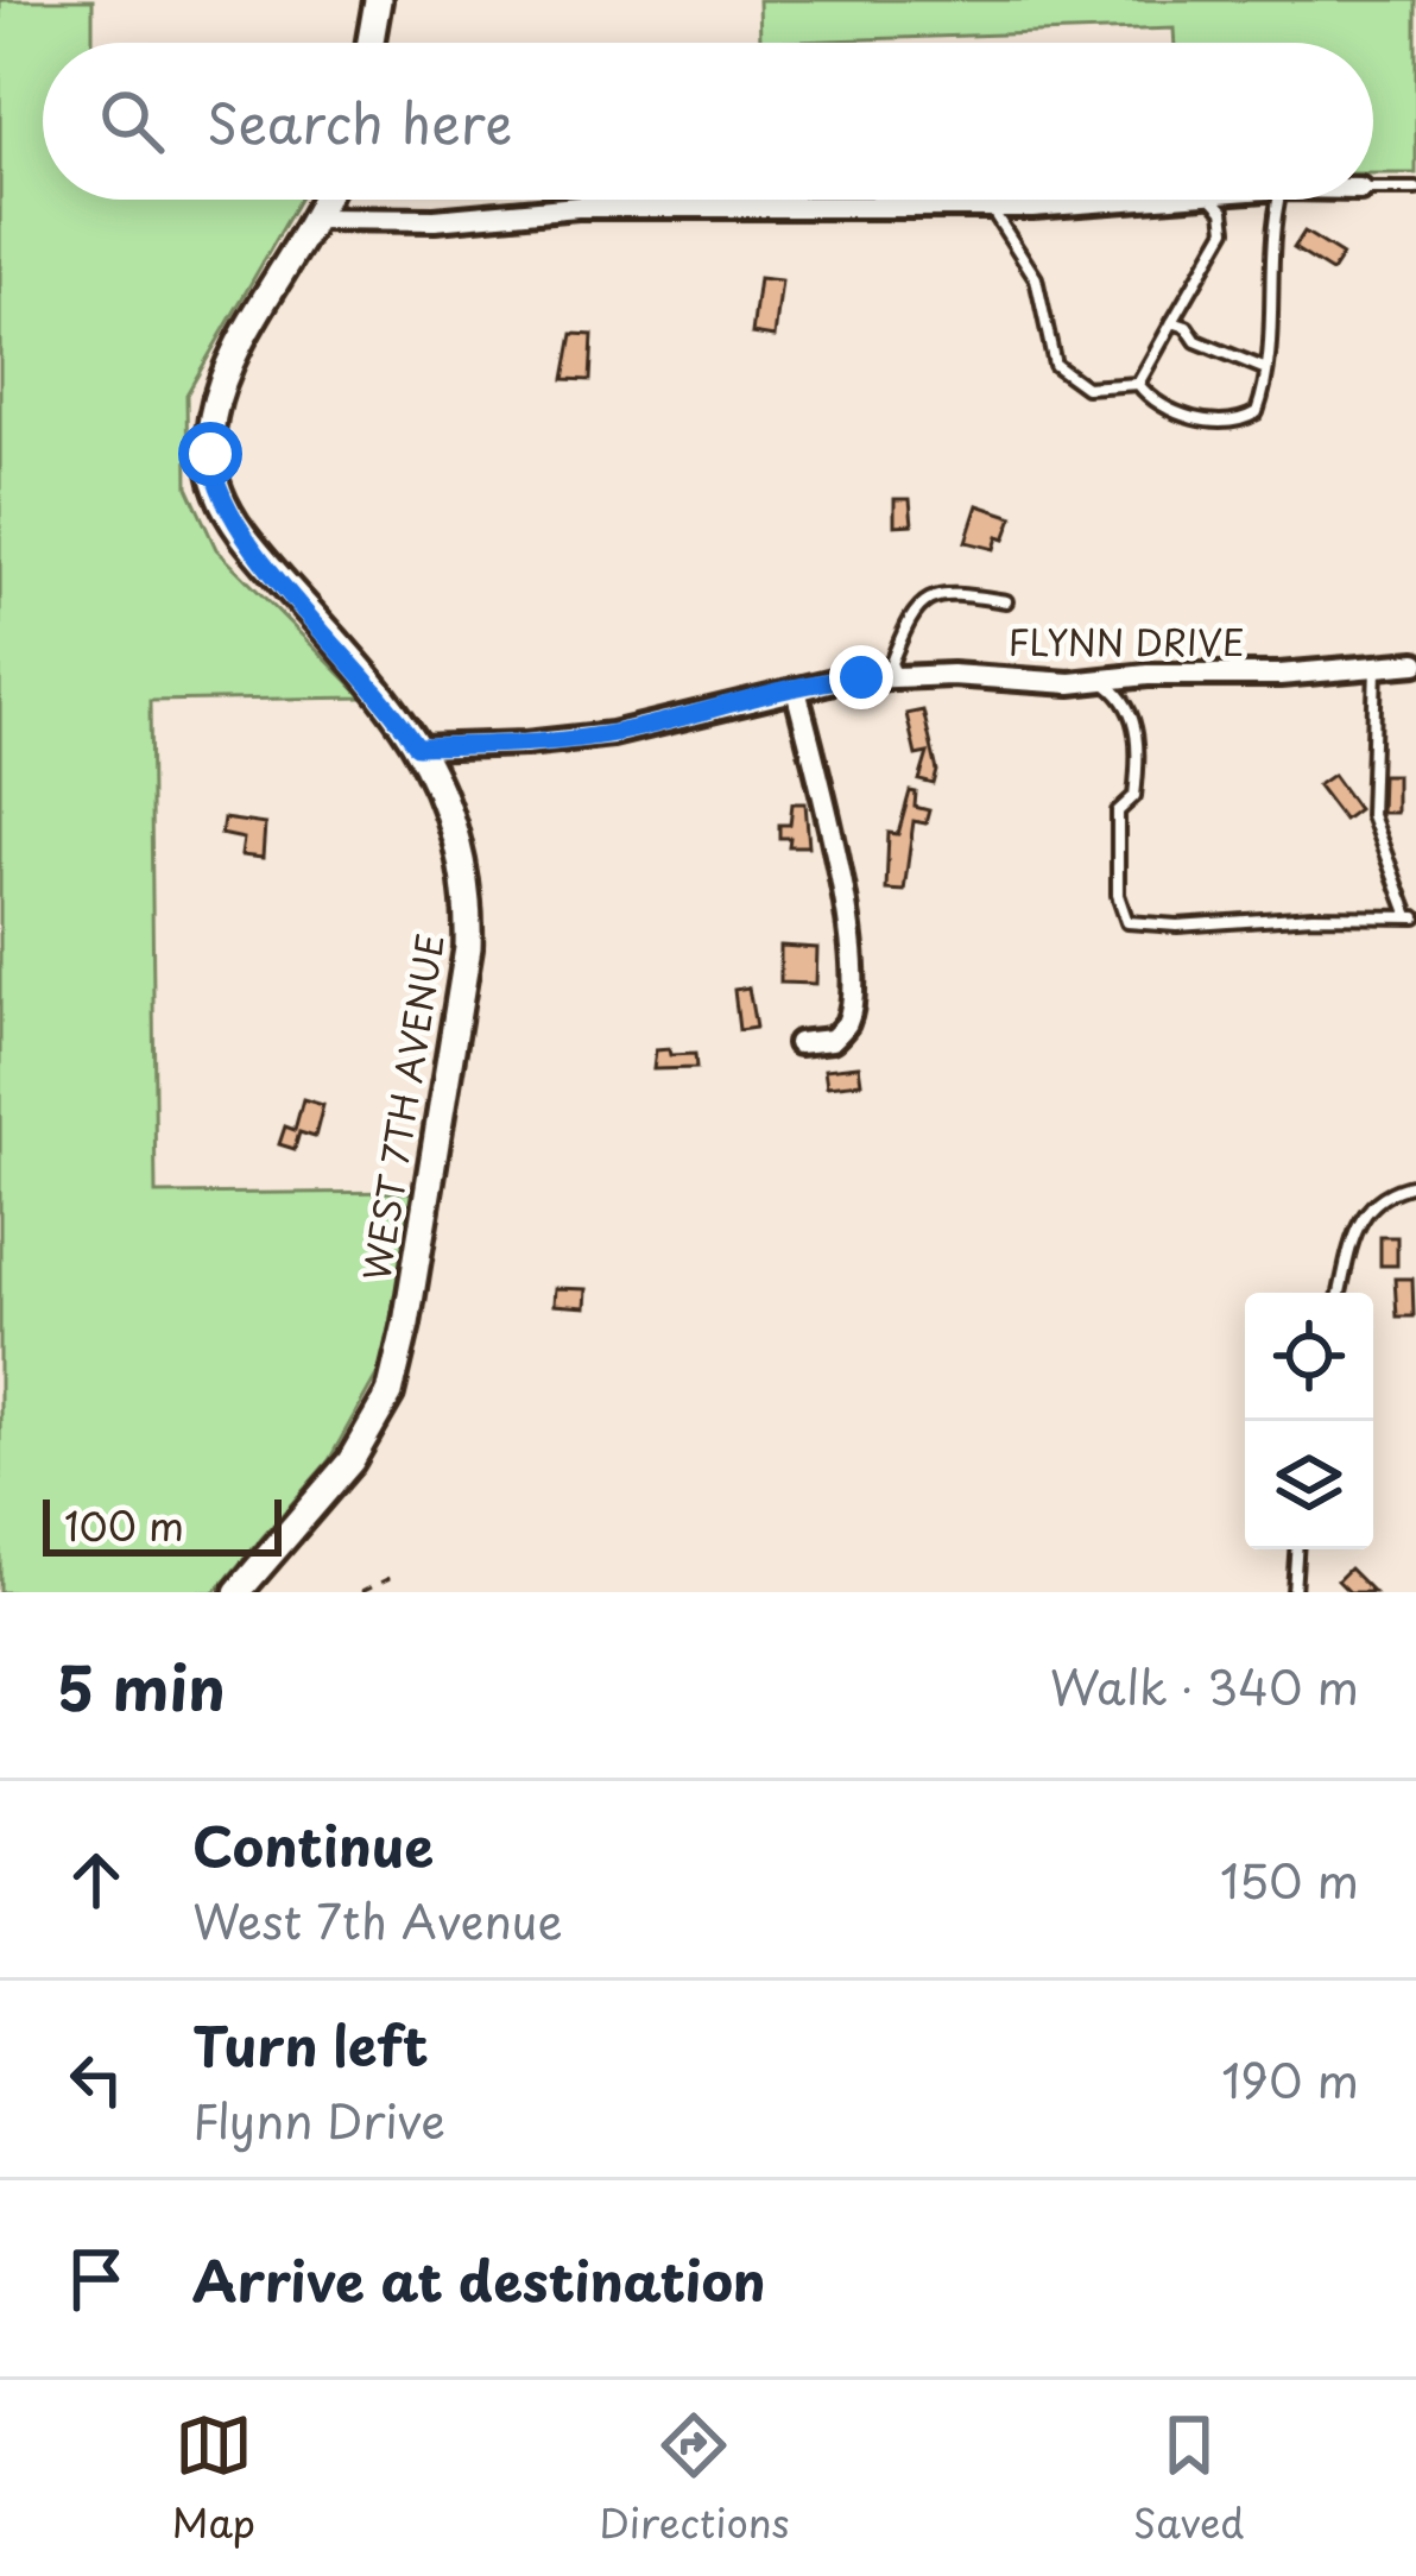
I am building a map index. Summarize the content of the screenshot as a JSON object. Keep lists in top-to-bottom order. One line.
{"streets":{"main road":["WEST 7TH AVENUE"],"street":["FLYNN DRIVE"]},"crossings":[["FLYNN DRIVE","WEST 7TH AVENUE"]],"scale_bar":"100 m","page":{"search":"Search here","scale":"100 m","heading":["5 min","Walk · 340 m"],"list":[["Continue","West 7th Avenue","150 m"],["Turn left","Flynn Drive","190 m"],"Arrive at destination"],"nav":["Map","Directions","Saved"]}}
